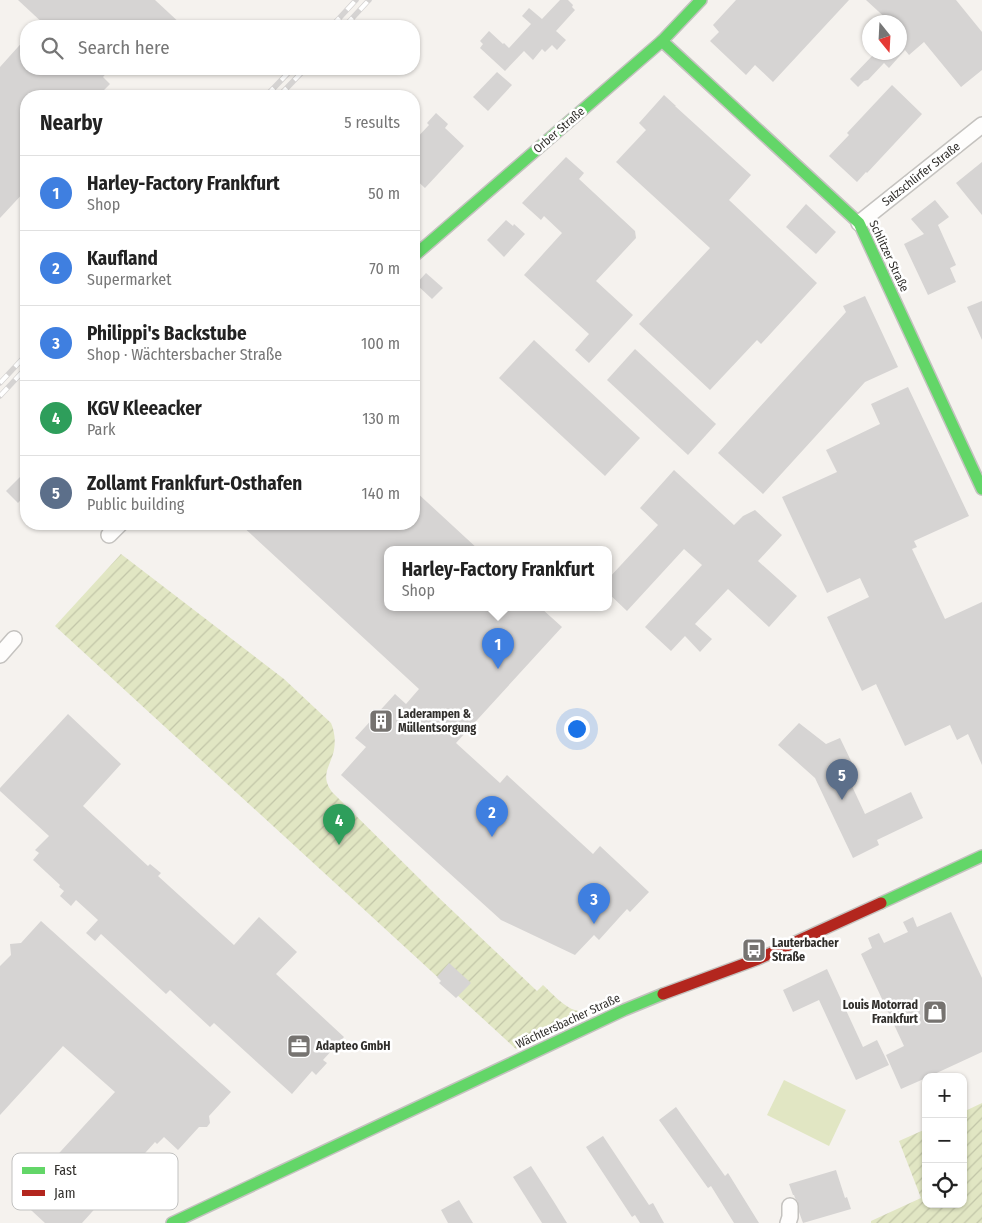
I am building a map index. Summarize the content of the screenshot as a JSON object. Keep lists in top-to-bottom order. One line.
{"streets":{"street":["Orber Straße","Salzschlirfer Straße","Schlitzer Straße","Wächtersbacher Straße"]},"crossings":[["Orber Straße","Schlitzer Straße"],["Salzschlirfer Straße","Schlitzer Straße"]],"places":{"building":["Laderampen & Müllentsorgung"],"bus stop":["Lauterbacher Straße"],"shop":["Louis Motorrad Frankfurt"],"office":["Adapteo GmbH"]},"legend":["Fast","Jam"],"north":"bottom","page":{"search":"Search here","heading":["Nearby","5 results"],"list":[{"mark":"1","name":"Harley-Factory Frankfurt","note":"Shop","value":"50 m"},{"mark":"2","name":"Kaufland","note":"Supermarket","value":"70 m"},{"mark":"3","name":"Philippi's Backstube","note":"Shop · Wächtersbacher Straße","value":"100 m"},{"mark":"4","name":"KGV Kleeacker","note":"Park","value":"130 m"},{"mark":"5","name":"Zollamt Frankfurt-Osthafen","note":"Public building","value":"140 m"}],"popup":["Harley-Factory Frankfurt","Shop"],"pins":["1","5","2","4","3"],"map_buttons":["+","−"]}}
